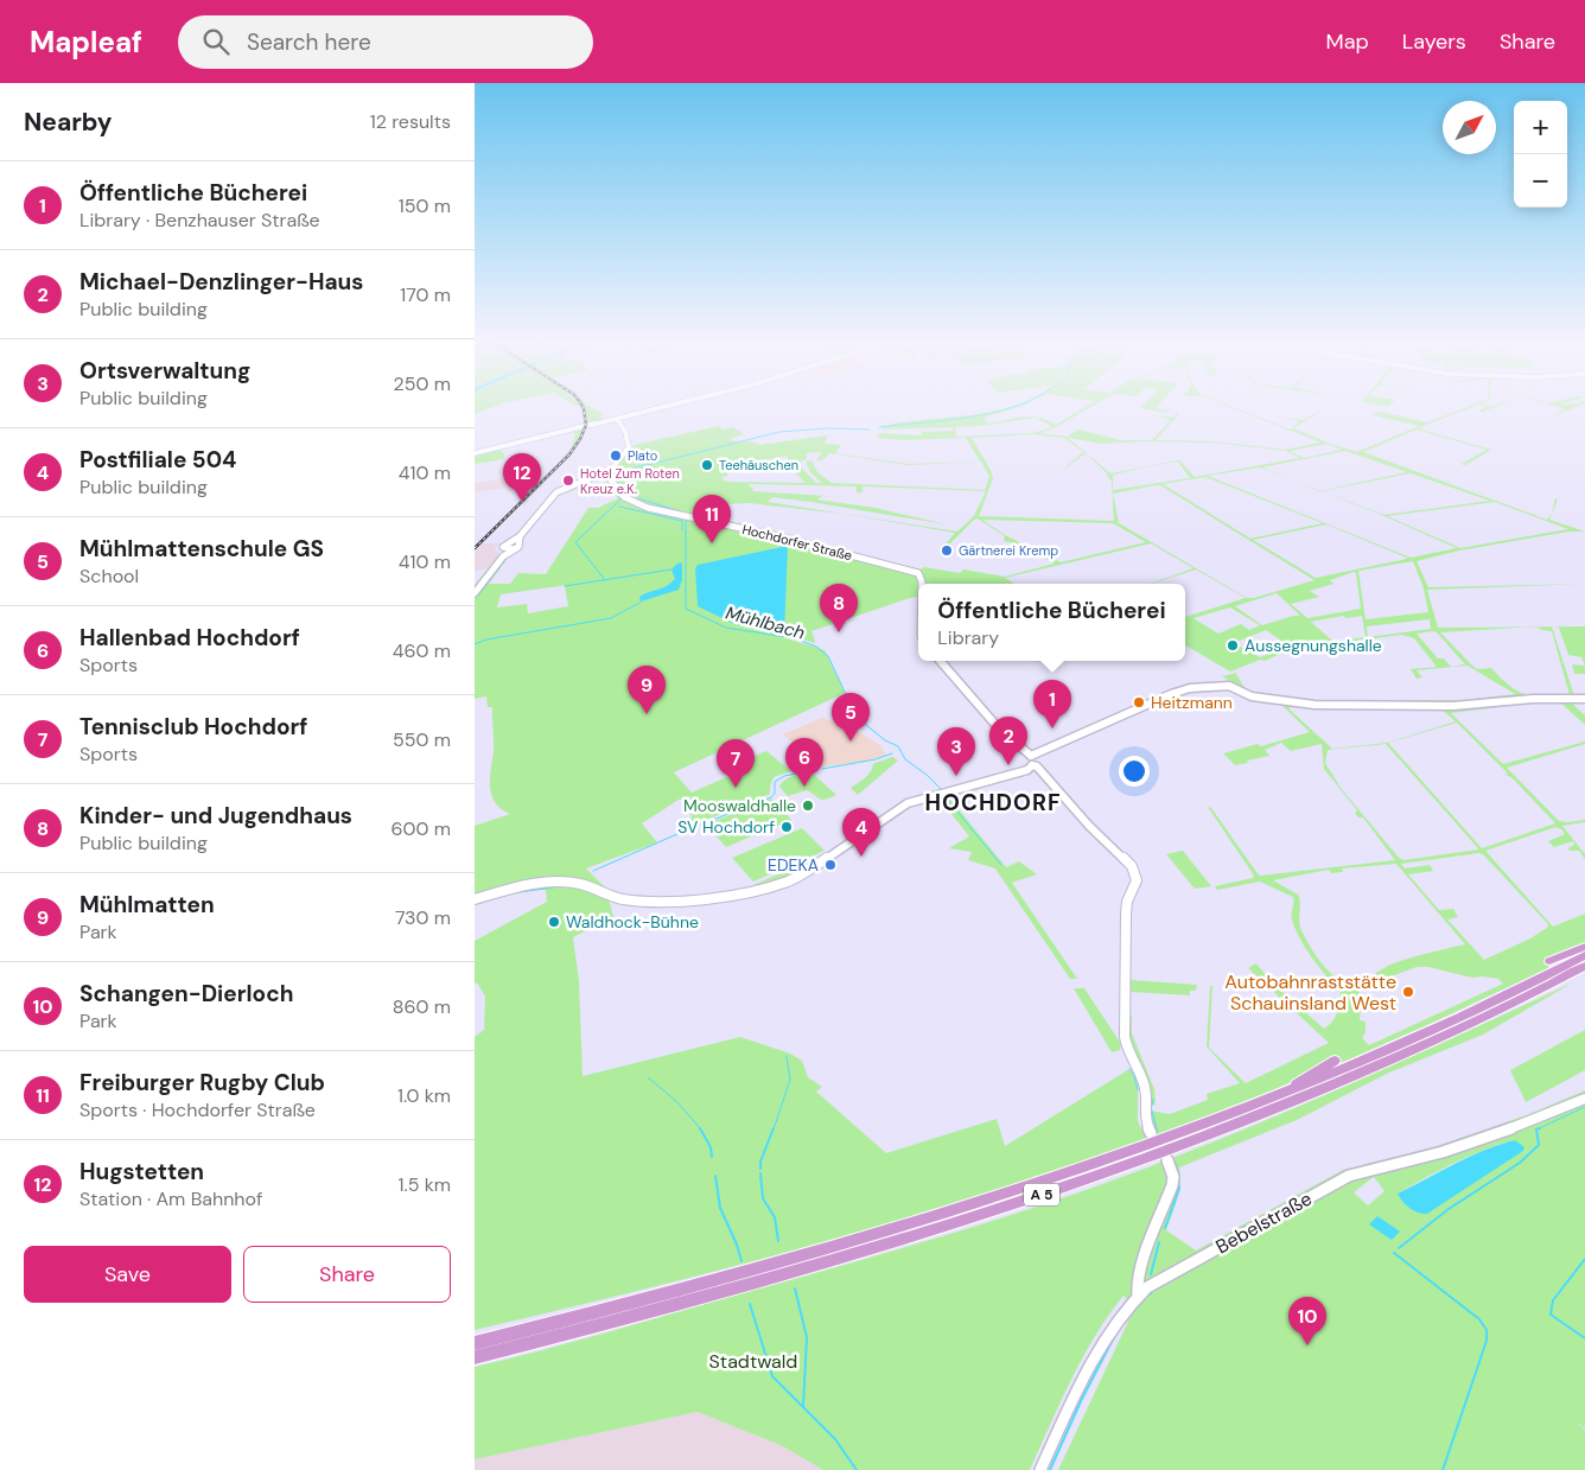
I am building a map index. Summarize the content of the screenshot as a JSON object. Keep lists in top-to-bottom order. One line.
{"streets":{"highway":["A 5"],"street":["Hochdorfer Straße","Bebelstraße"]},"districts":["HOCHDORF"],"water":["Mühlbach"],"parks":["Stadtwald"],"places":["Plato","Teehäuschen","Hotel Zum Roten Kreuz e.K.","Gärtnerei Kremp","Aussegnungshalle","Heitzmann","Mooswaldhalle","SV Hochdorf","EDEKA","Waldhock-Bühne","Autobahnraststätte Schauinsland West"],"north":"top right","page":{"header":"Mapleaf","search":"Search here","nav":["Map","Layers","Share"],"heading":["Nearby","12 results"],"map_buttons":["+","−"],"list":[{"mark":"1","name":"Öffentliche Bücherei","note":"Library · Benzhauser Straße","value":"150 m"},{"mark":"2","name":"Michael-Denzlinger-Haus","note":"Public building","value":"170 m"},{"mark":"3","name":"Ortsverwaltung","note":"Public building","value":"250 m"},{"mark":"4","name":"Postfiliale 504","note":"Public building","value":"410 m"},{"mark":"5","name":"Mühlmattenschule GS","note":"School","value":"410 m"},{"mark":"6","name":"Hallenbad Hochdorf","note":"Sports","value":"460 m"},{"mark":"7","name":"Tennisclub Hochdorf","note":"Sports","value":"550 m"},{"mark":"8","name":"Kinder- und Jugendhaus","note":"Public building","value":"600 m"},{"mark":"9","name":"Mühlmatten","note":"Park","value":"730 m"},{"mark":"10","name":"Schangen-Dierloch","note":"Park","value":"860 m"},{"mark":"11","name":"Freiburger Rugby Club","note":"Sports · Hochdorfer Straße","value":"1.0 km"},{"mark":"12","name":"Hugstetten","note":"Station · Am Bahnhof","value":"1.5 km"}],"pins":["12","11","8","9","1","5","2","3","6","7","4","10"],"popup":["Öffentliche Bücherei","Library"],"buttons":["Save","Share"]}}
